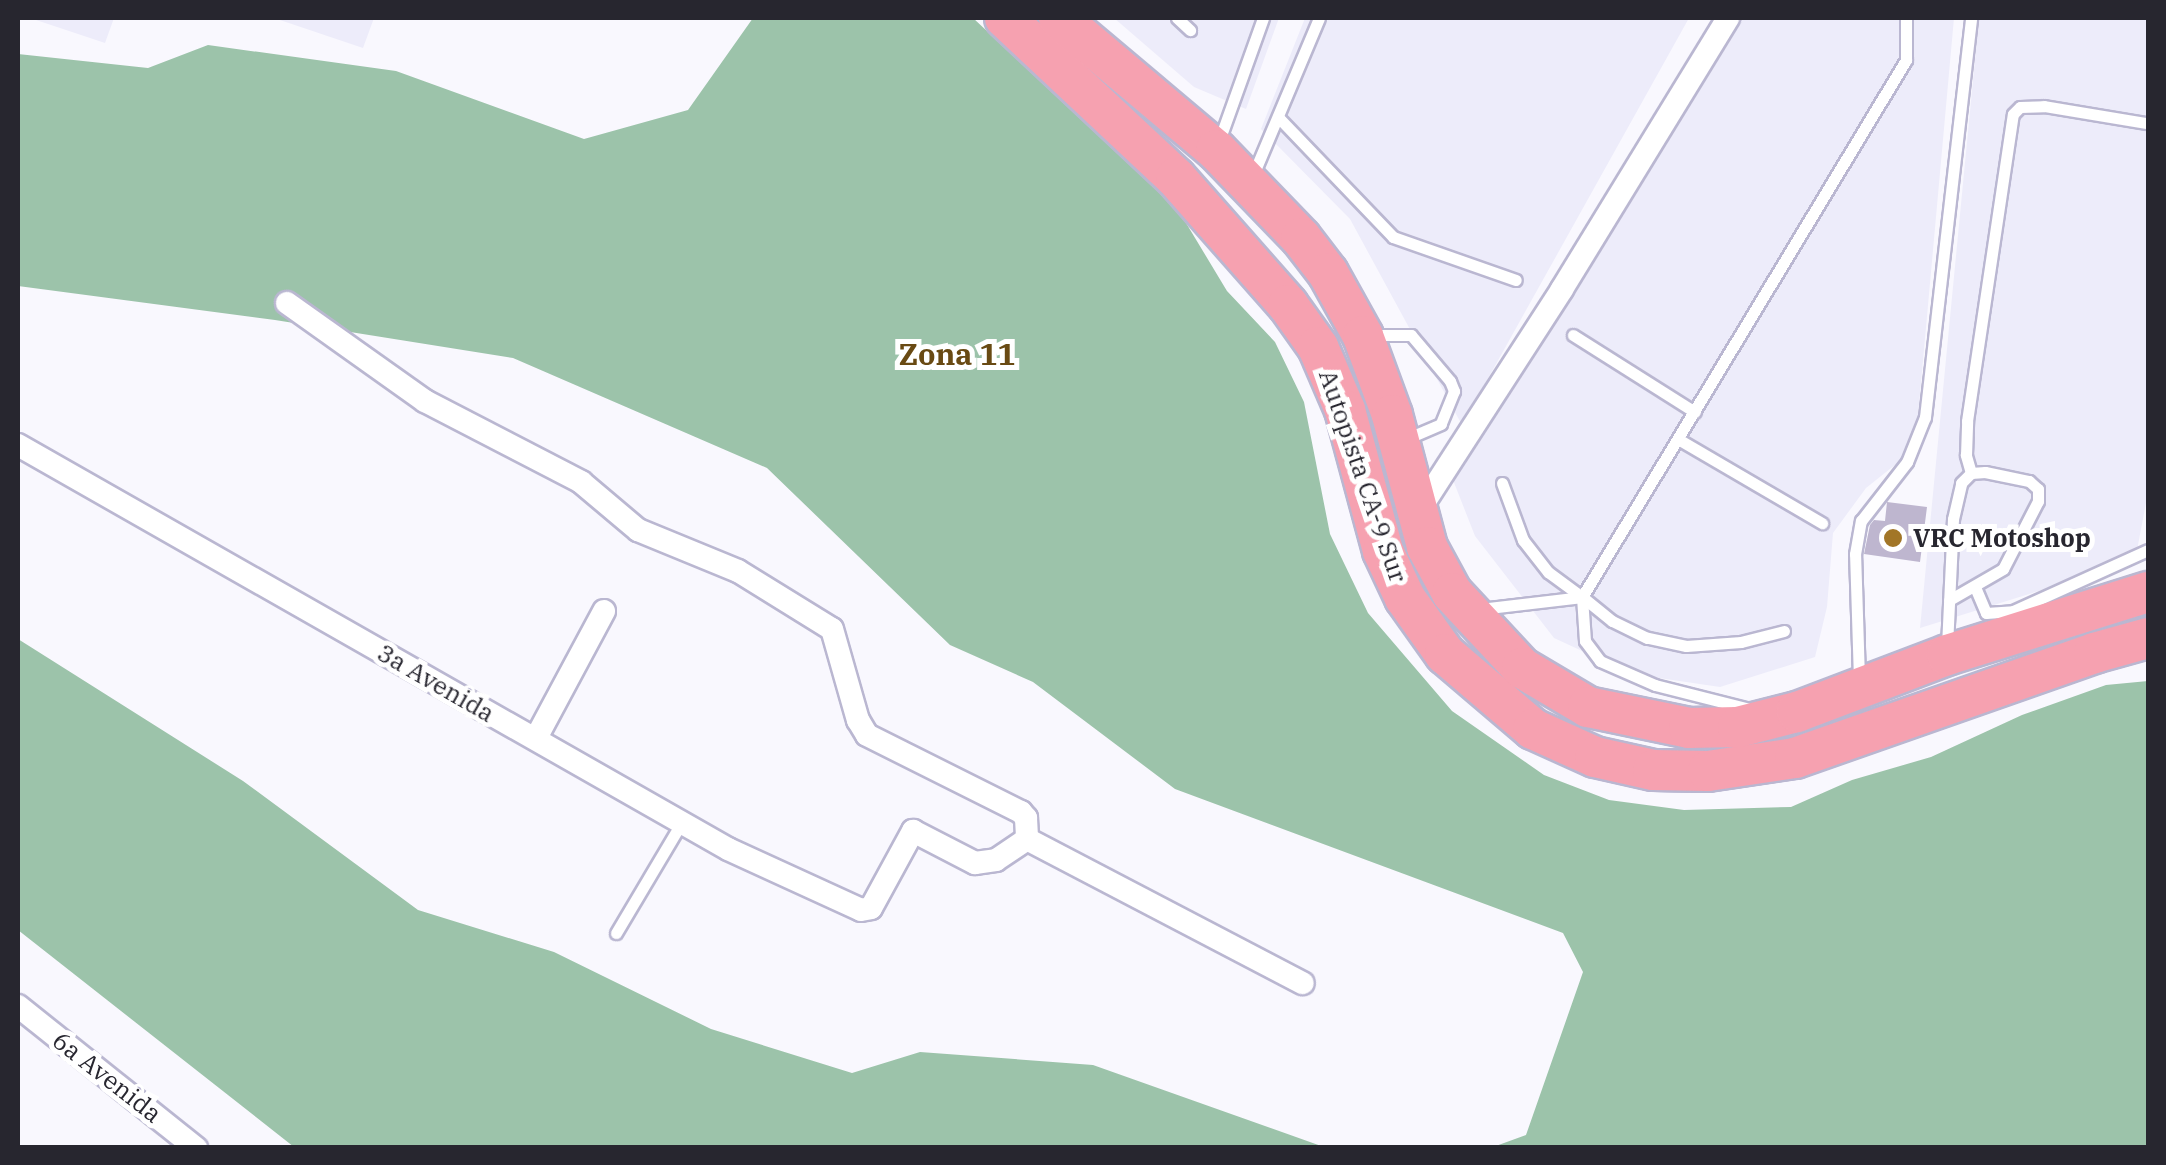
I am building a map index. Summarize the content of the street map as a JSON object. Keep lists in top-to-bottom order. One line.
{"streets":{"highway":["Autopista CA-9 Sur"],"street":["3a Avenida","6a Avenida"]},"districts":["Zona 11"],"places":["VRC Motoshop"]}
